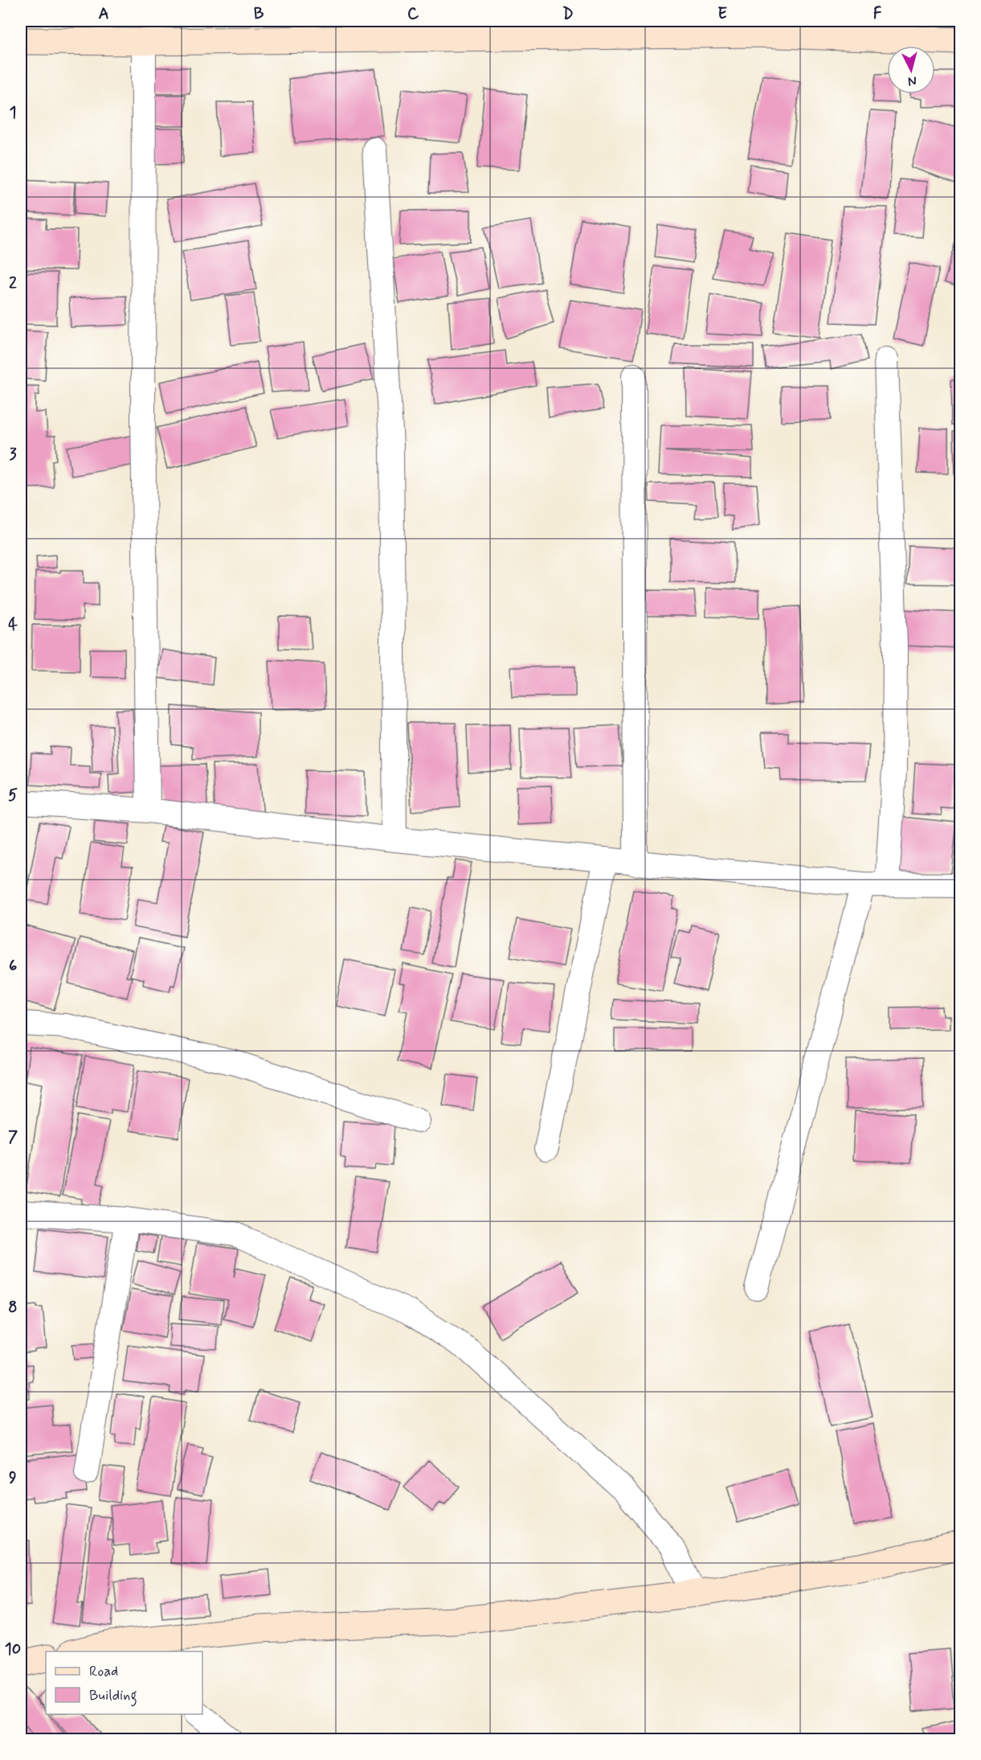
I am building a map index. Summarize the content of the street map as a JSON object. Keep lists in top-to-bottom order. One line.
{"legend":["Road","Building"],"north":"bottom","grid":{"columns":["A","B","C","D","E","F"],"rows":["1","2","3","4","5","6","7","8","9","10"]}}
